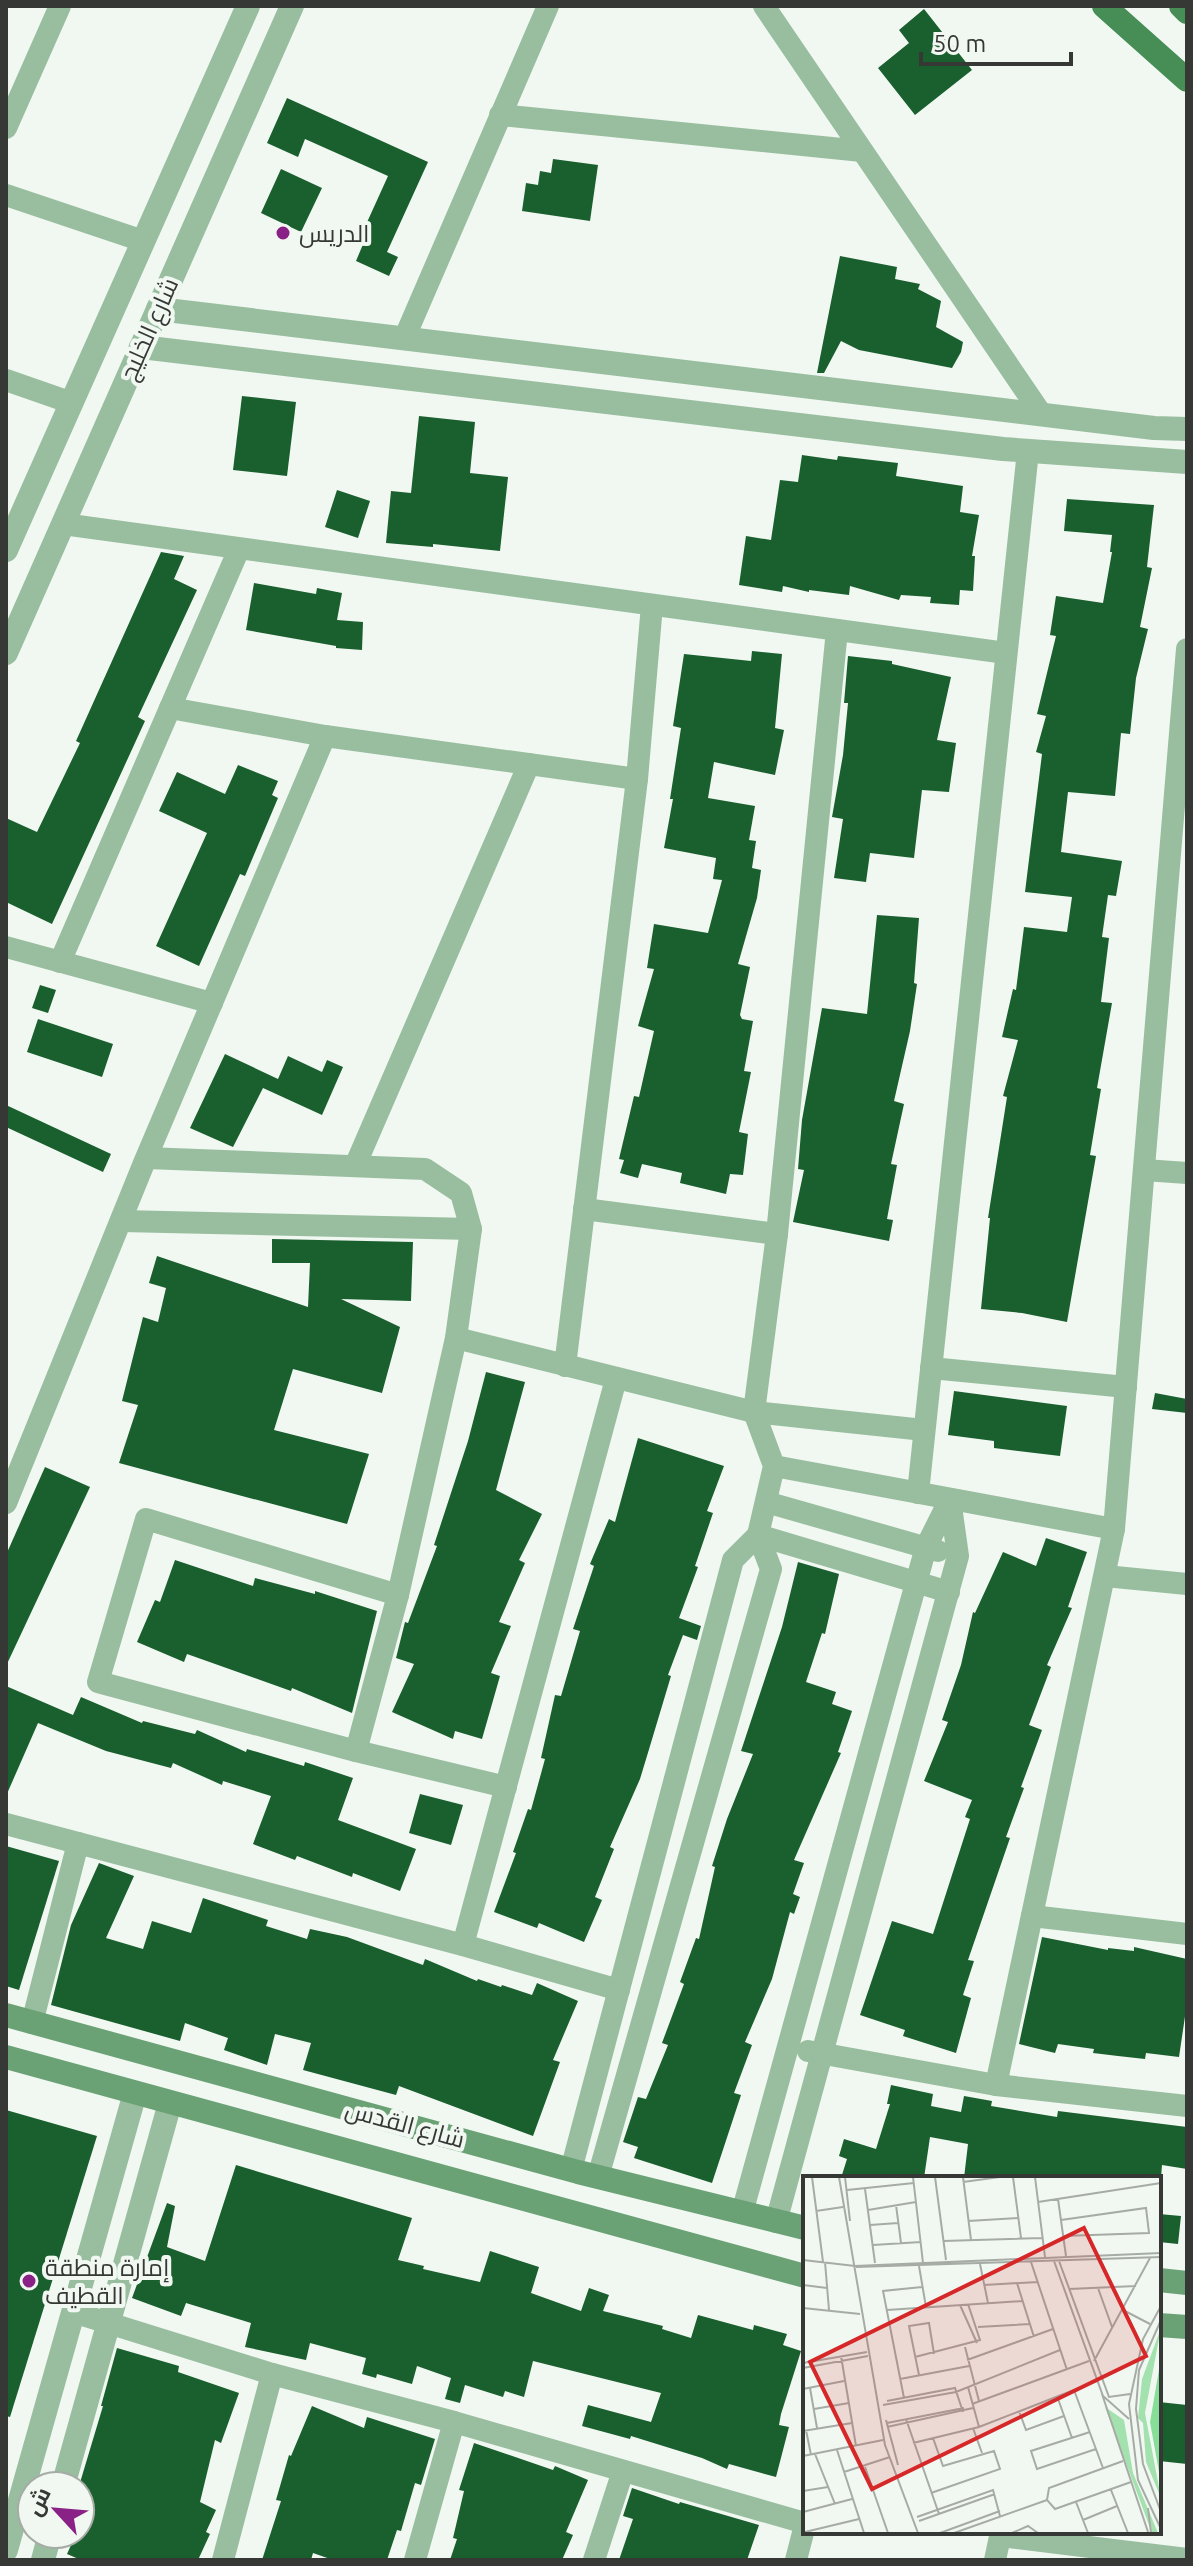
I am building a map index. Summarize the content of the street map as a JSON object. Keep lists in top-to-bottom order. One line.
{"streets":{"main road":["شارع القدس"],"street":["شارع الخليج"]},"places":["الدريس","إمارة منطقة القطيف"],"scale_bar":"50 m","north":"top left"}
